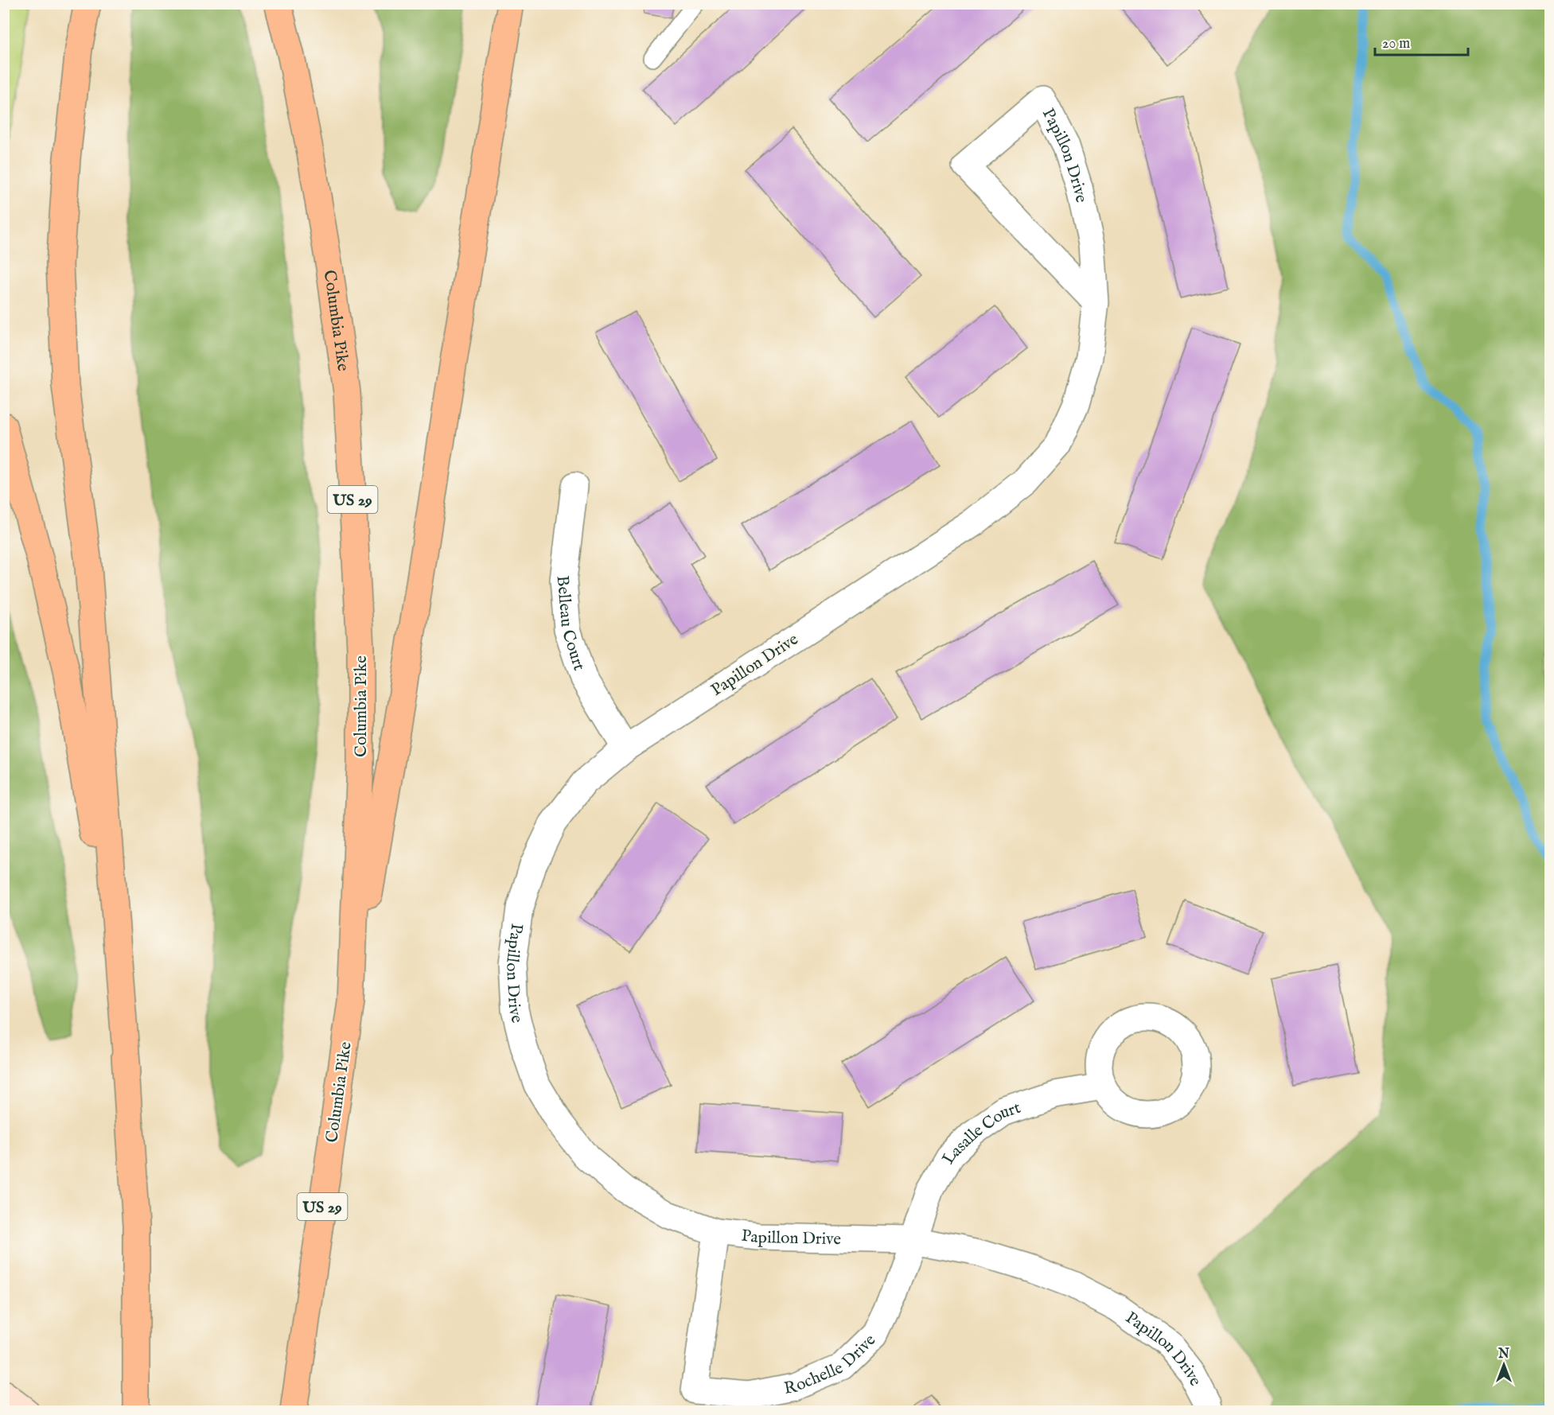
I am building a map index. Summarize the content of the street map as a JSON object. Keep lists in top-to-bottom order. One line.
{"streets":{"highway":["Columbia Pike","US 29"],"street":["Papillon Drive","Belleau Court","Lasalle Court","Rochelle Drive"]},"crossings":[["Papillon Drive","Belleau Court"],["Papillon Drive","Lasalle Court"],["Papillon Drive","Rochelle Drive"],["Lasalle Court","Rochelle Drive"]],"scale_bar":"20 m","north":"top"}
